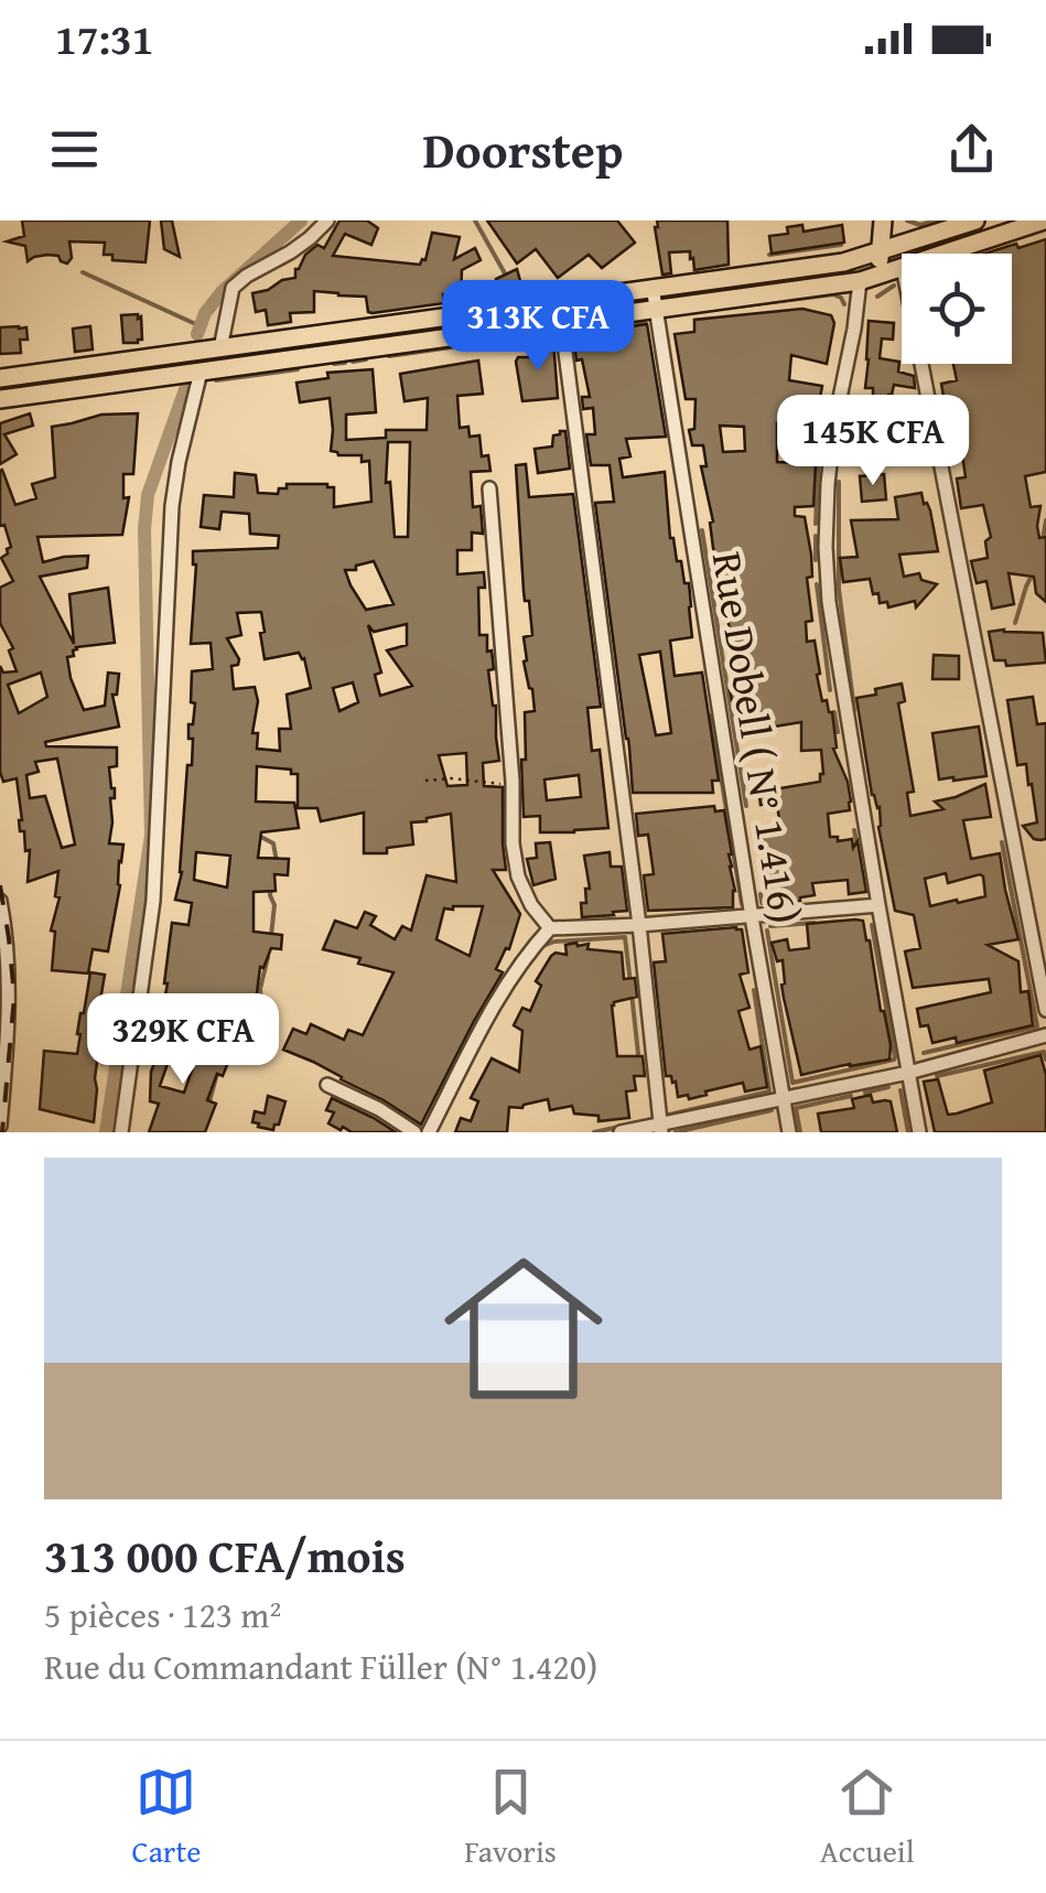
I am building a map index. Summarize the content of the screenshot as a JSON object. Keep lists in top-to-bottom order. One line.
{"streets":{"street":["Rue Dobell ( N° 1.416)"]},"page":{"status":"17:31","header":"Doorstep","price":["313K CFA","145K CFA","329K CFA"],"list":[{"name":"313 000 CFA/mois","note":"5 pièces · 123 m² · Rue du Commandant Füller (N° 1.420)"}],"tabs":["Carte","Favoris","Accueil"]}}
